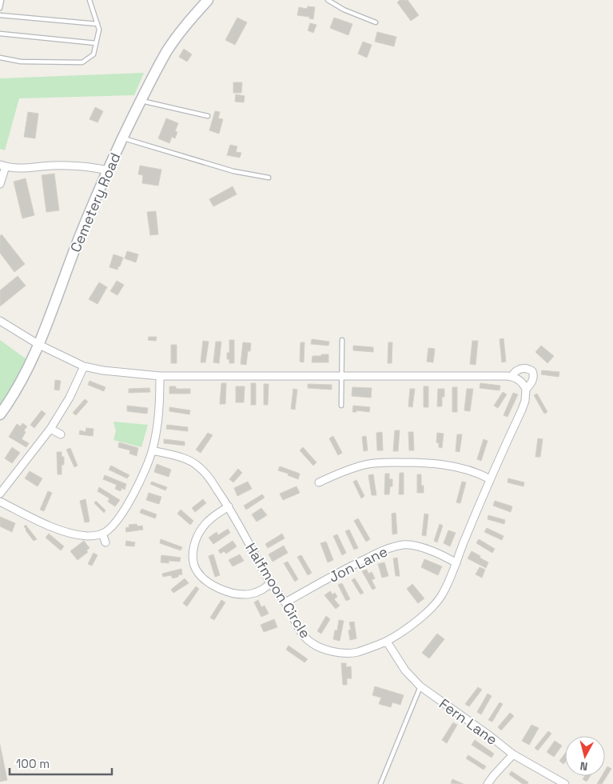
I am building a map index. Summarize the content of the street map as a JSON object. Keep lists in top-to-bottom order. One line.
{"streets":{"street":["Cemetery Road","Jon Lane","Halfmoon Circle","Fern Lane"]},"crossings":[["Cemetery Road","Halfmoon Circle"],["Jon Lane","Halfmoon Circle"],["Halfmoon Circle","Fern Lane"]],"scale_bar":"100 m","north":"bottom"}
